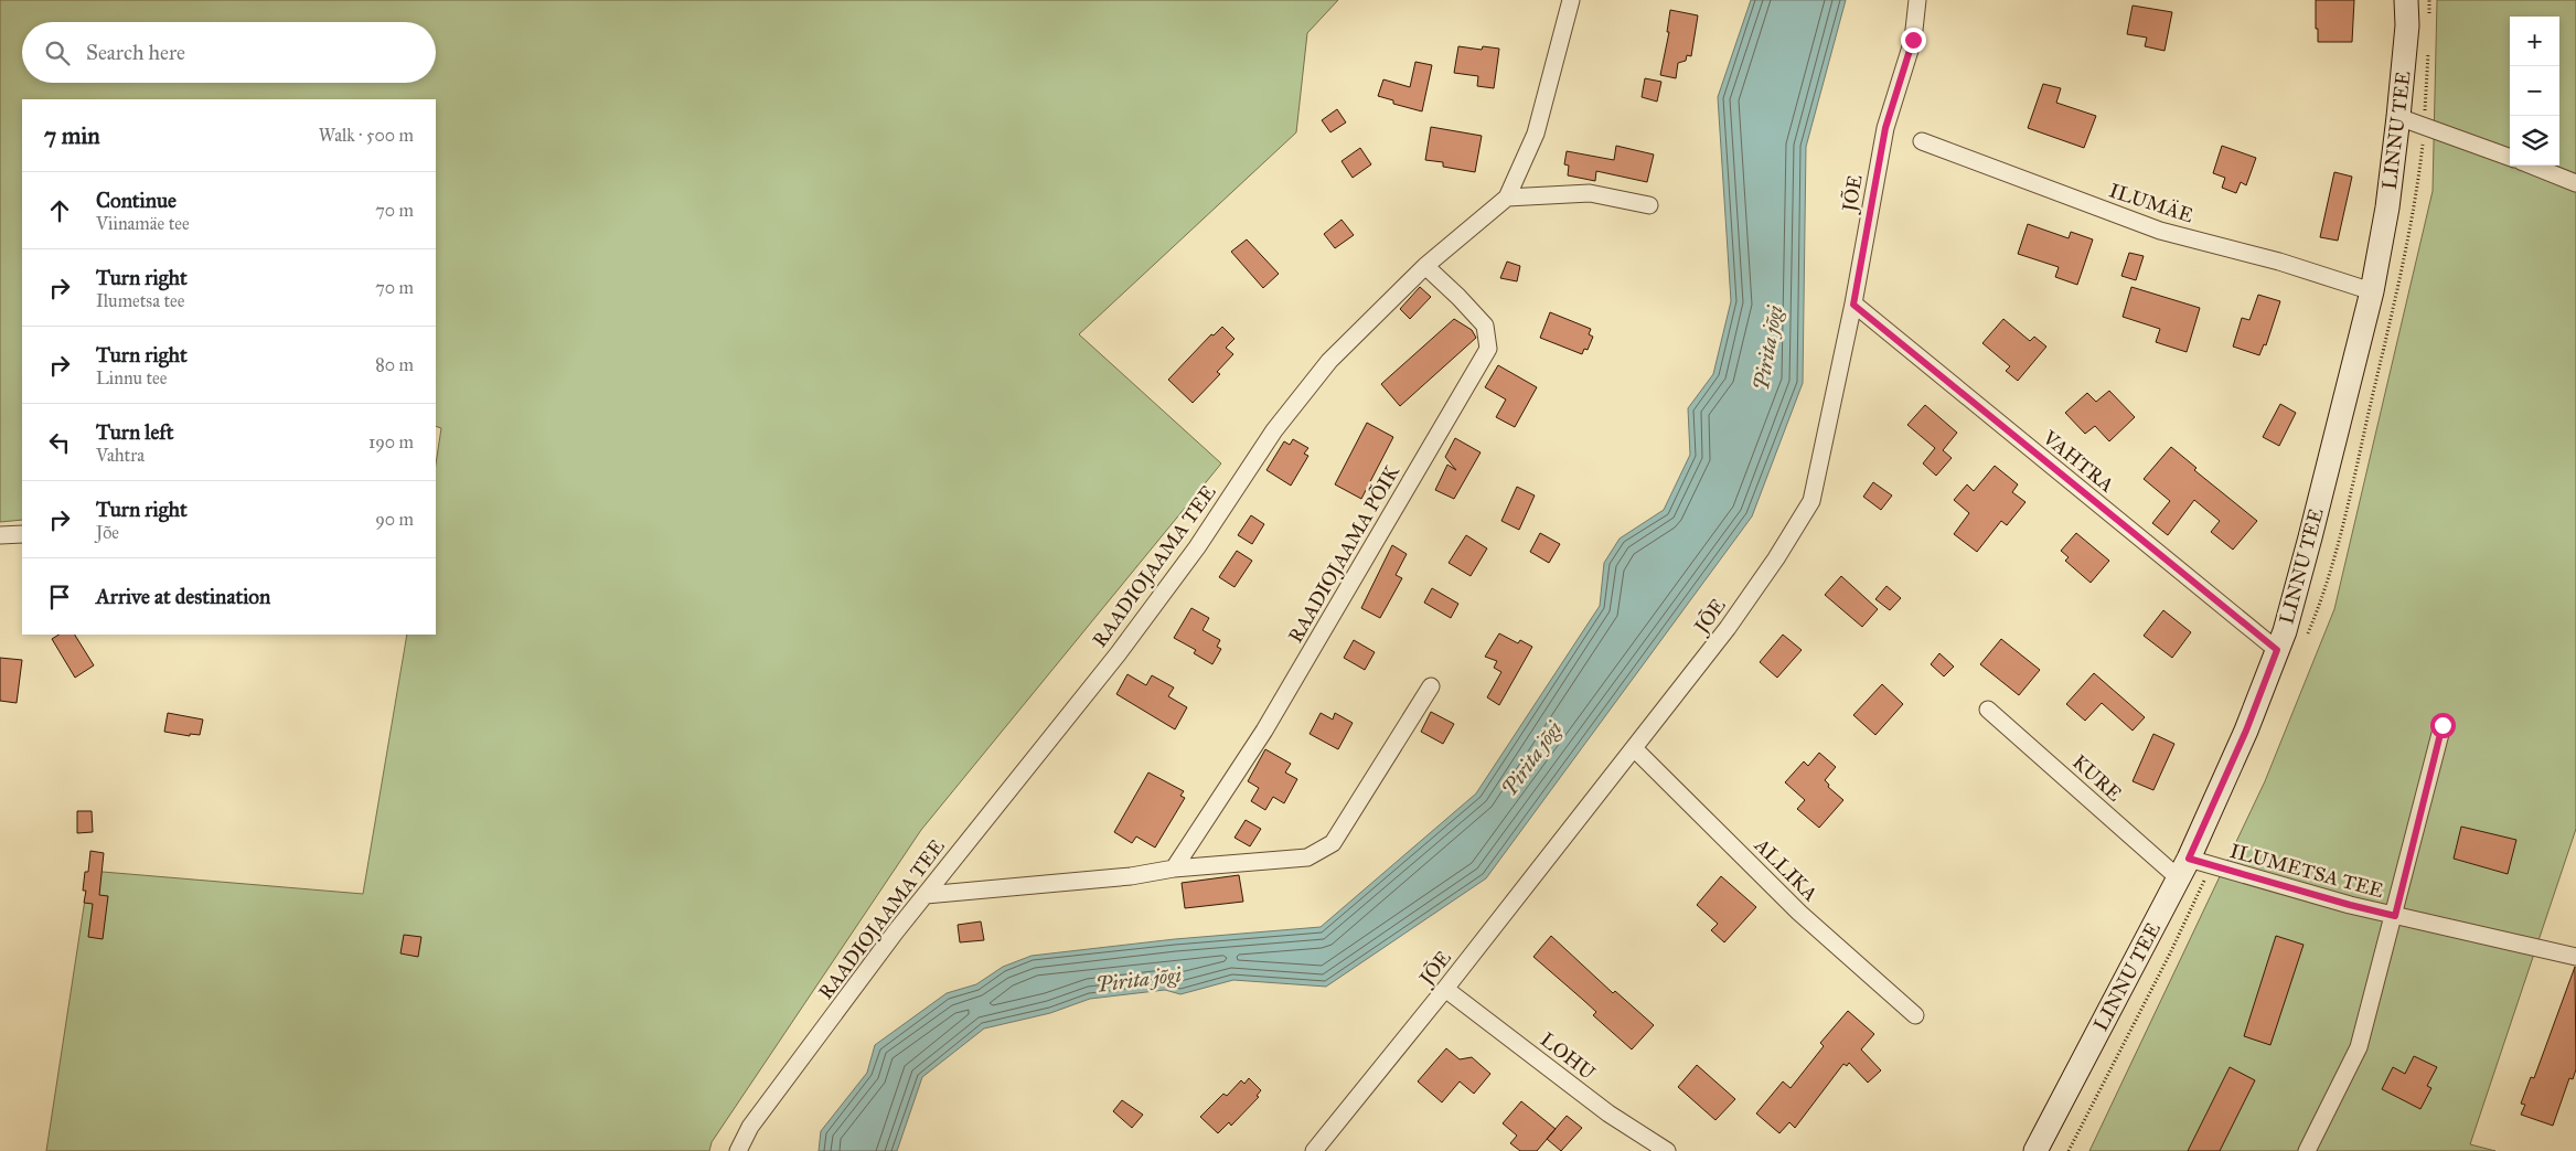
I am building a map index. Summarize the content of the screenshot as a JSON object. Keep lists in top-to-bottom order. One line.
{"streets":{"street":["LINNU TEE","JÕE","ILUMÄE","VAHTRA","RAADIOJAAMA PÕIK","RAADIOJAAMA TEE","KURE","ALLIKA","ILUMETSA TEE","LOHU"]},"crossings":[["LINNU TEE","ILUMÄE"],["LINNU TEE","VAHTRA"],["LINNU TEE","KURE"],["LINNU TEE","ILUMETSA TEE"],["JÕE","VAHTRA"],["JÕE","ALLIKA"],["JÕE","LOHU"],["RAADIOJAAMA PÕIK","RAADIOJAAMA TEE"],["KURE","ILUMETSA TEE"]],"water":["Pirita jõgi"],"page":{"map_buttons":["+","−"],"search":"Search here","heading":["7 min","Walk · 500 m"],"list":[["Continue","Viinamäe tee","70 m"],["Turn right","Ilumetsa tee","70 m"],["Turn right","Linnu tee","80 m"],["Turn left","Vahtra","190 m"],["Turn right","Jõe","90 m"],"Arrive at destination"]}}
